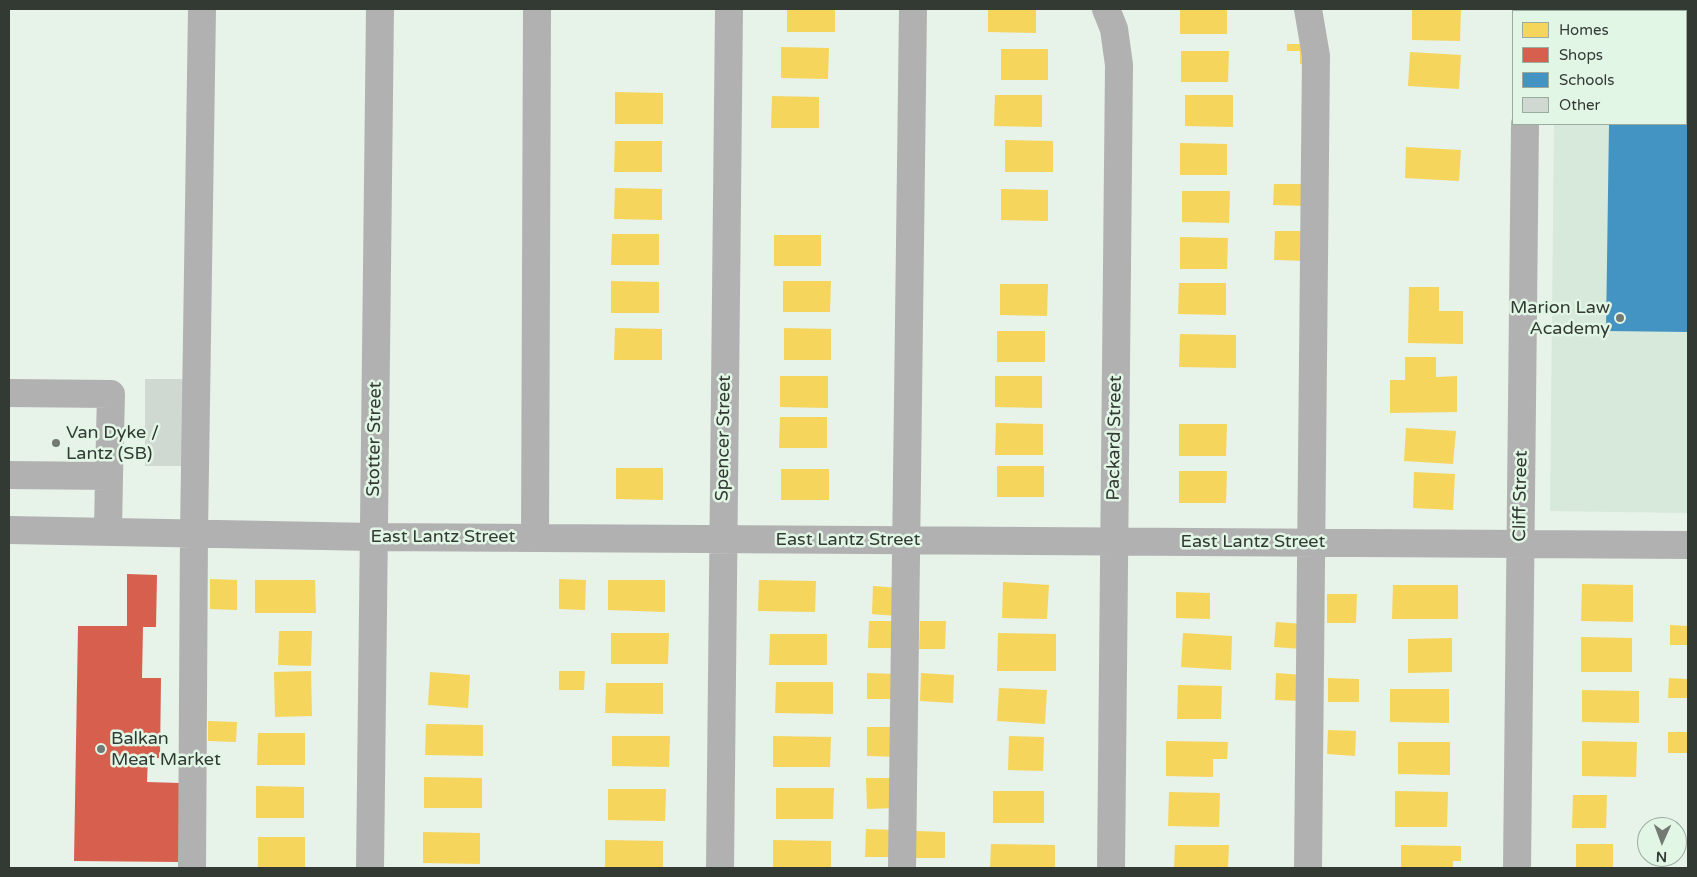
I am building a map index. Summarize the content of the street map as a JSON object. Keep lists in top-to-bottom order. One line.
{"streets":{"street":["Spencer Street","Packard Street","Stotter Street","Cliff Street","East Lantz Street"]},"crossings":[["Spencer Street","East Lantz Street"],["Packard Street","East Lantz Street"],["Stotter Street","East Lantz Street"],["Cliff Street","East Lantz Street"]],"places":["Marion Law Academy","Van Dyke / Lantz (SB)","Balkan Meat Market"],"legend":["Homes","Shops","Schools","Other"],"north":"bottom"}
